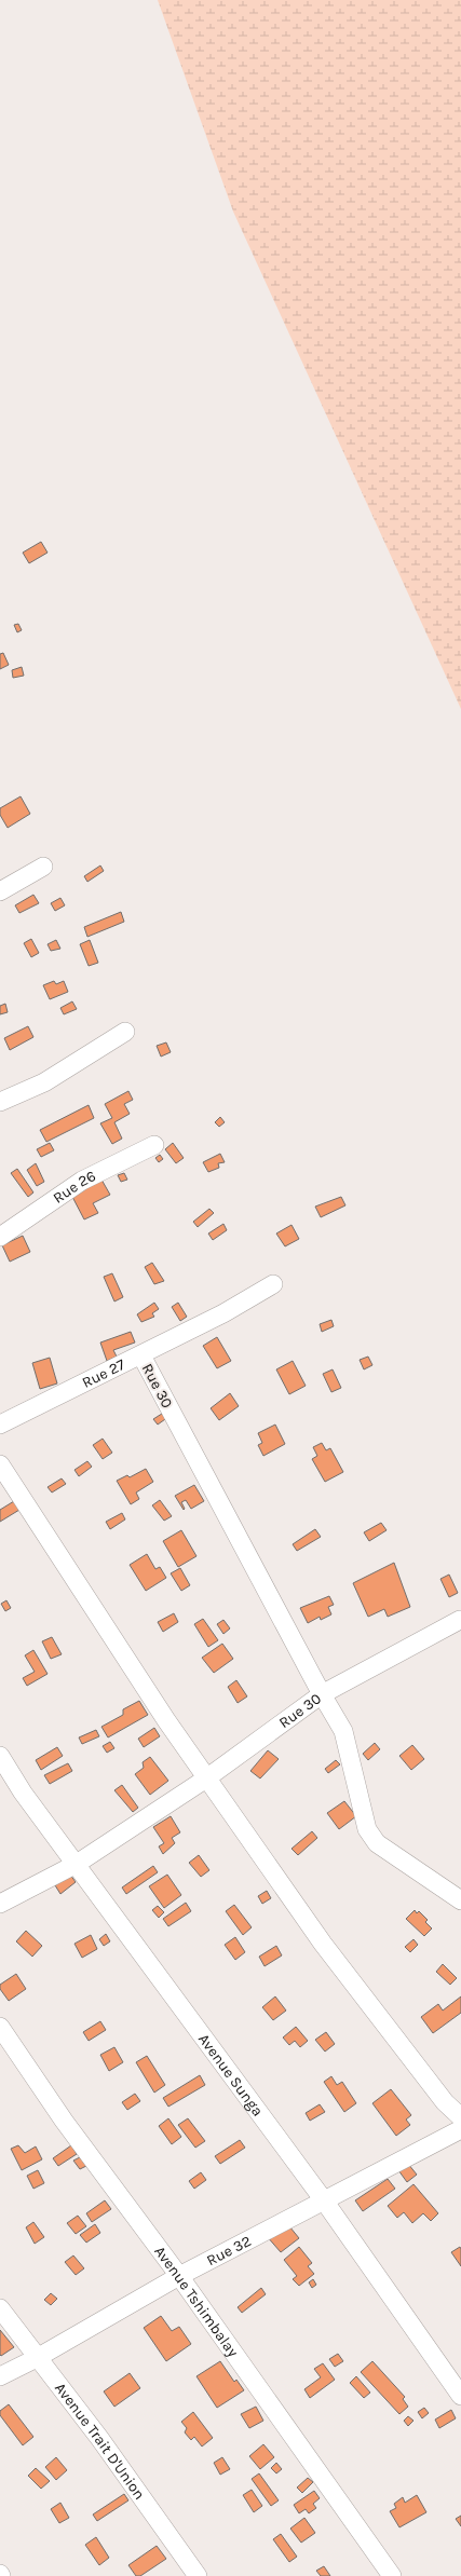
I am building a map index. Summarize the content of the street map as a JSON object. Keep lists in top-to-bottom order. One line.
{"streets":{"street":["Rue 26","Rue 27","Rue 30","Avenue Sunga","Rue 32","Avenue Tshimbalay","Avenue Trait D'Union"]},"crossings":[["Rue 27","Rue 30"],["Rue 30","Avenue Sunga"],["Avenue Sunga","Rue 32"],["Rue 32","Avenue Tshimbalay"],["Rue 32","Avenue Trait D'Union"]]}
